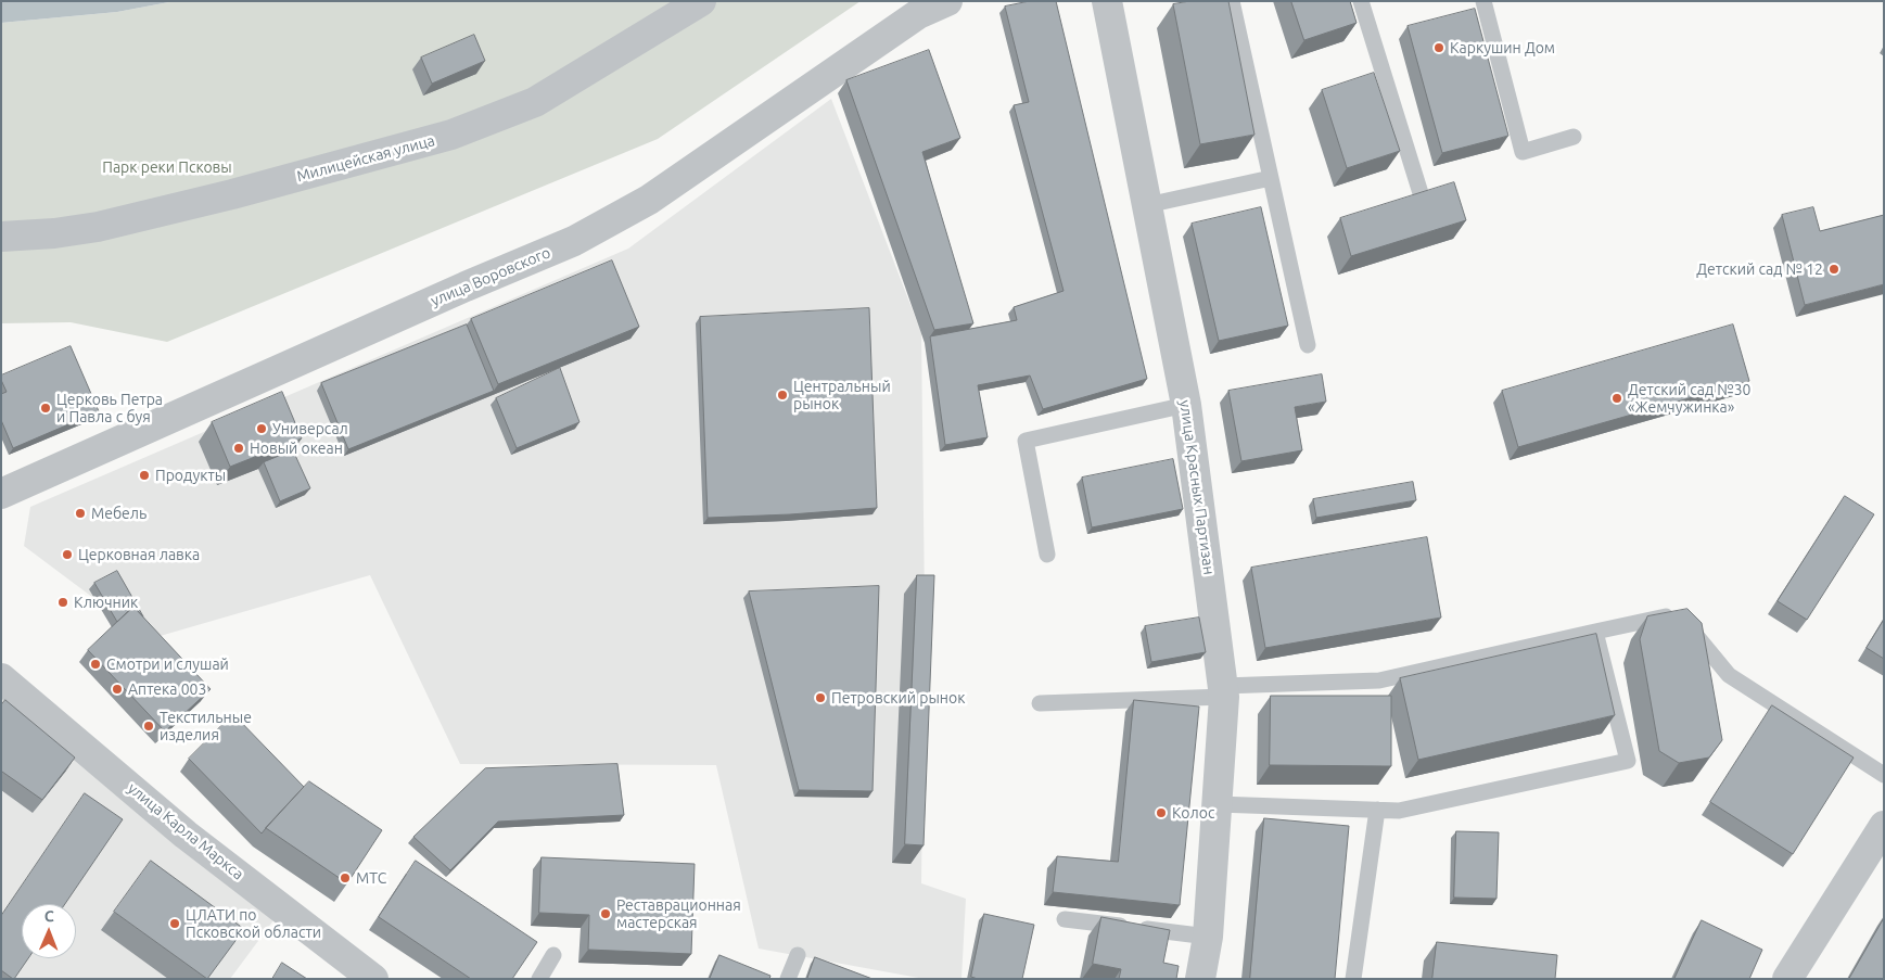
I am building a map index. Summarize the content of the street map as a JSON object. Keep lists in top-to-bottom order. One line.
{"streets":{"street":["Милицейская улица","улица Воровского","улица Красных Партизан","улица Карла Маркса"]},"parks":["Парк реки Псковы"],"places":["Каркушин Дом","Детский сад № 12","Центральный рынок","Детский сад №30 «Жемчужинка»","Церковь Петра и Павла с буя","Универсал","Новый океан","Продукты","Мебель","Церковная лавка","Ключник","Смотри и слушай","Аптека 003","Петровский рынок","Текстильные изделия","Колос","МТС","Реставрационная мастерская","ЦЛАТИ по Псковской области"],"north":"top"}
